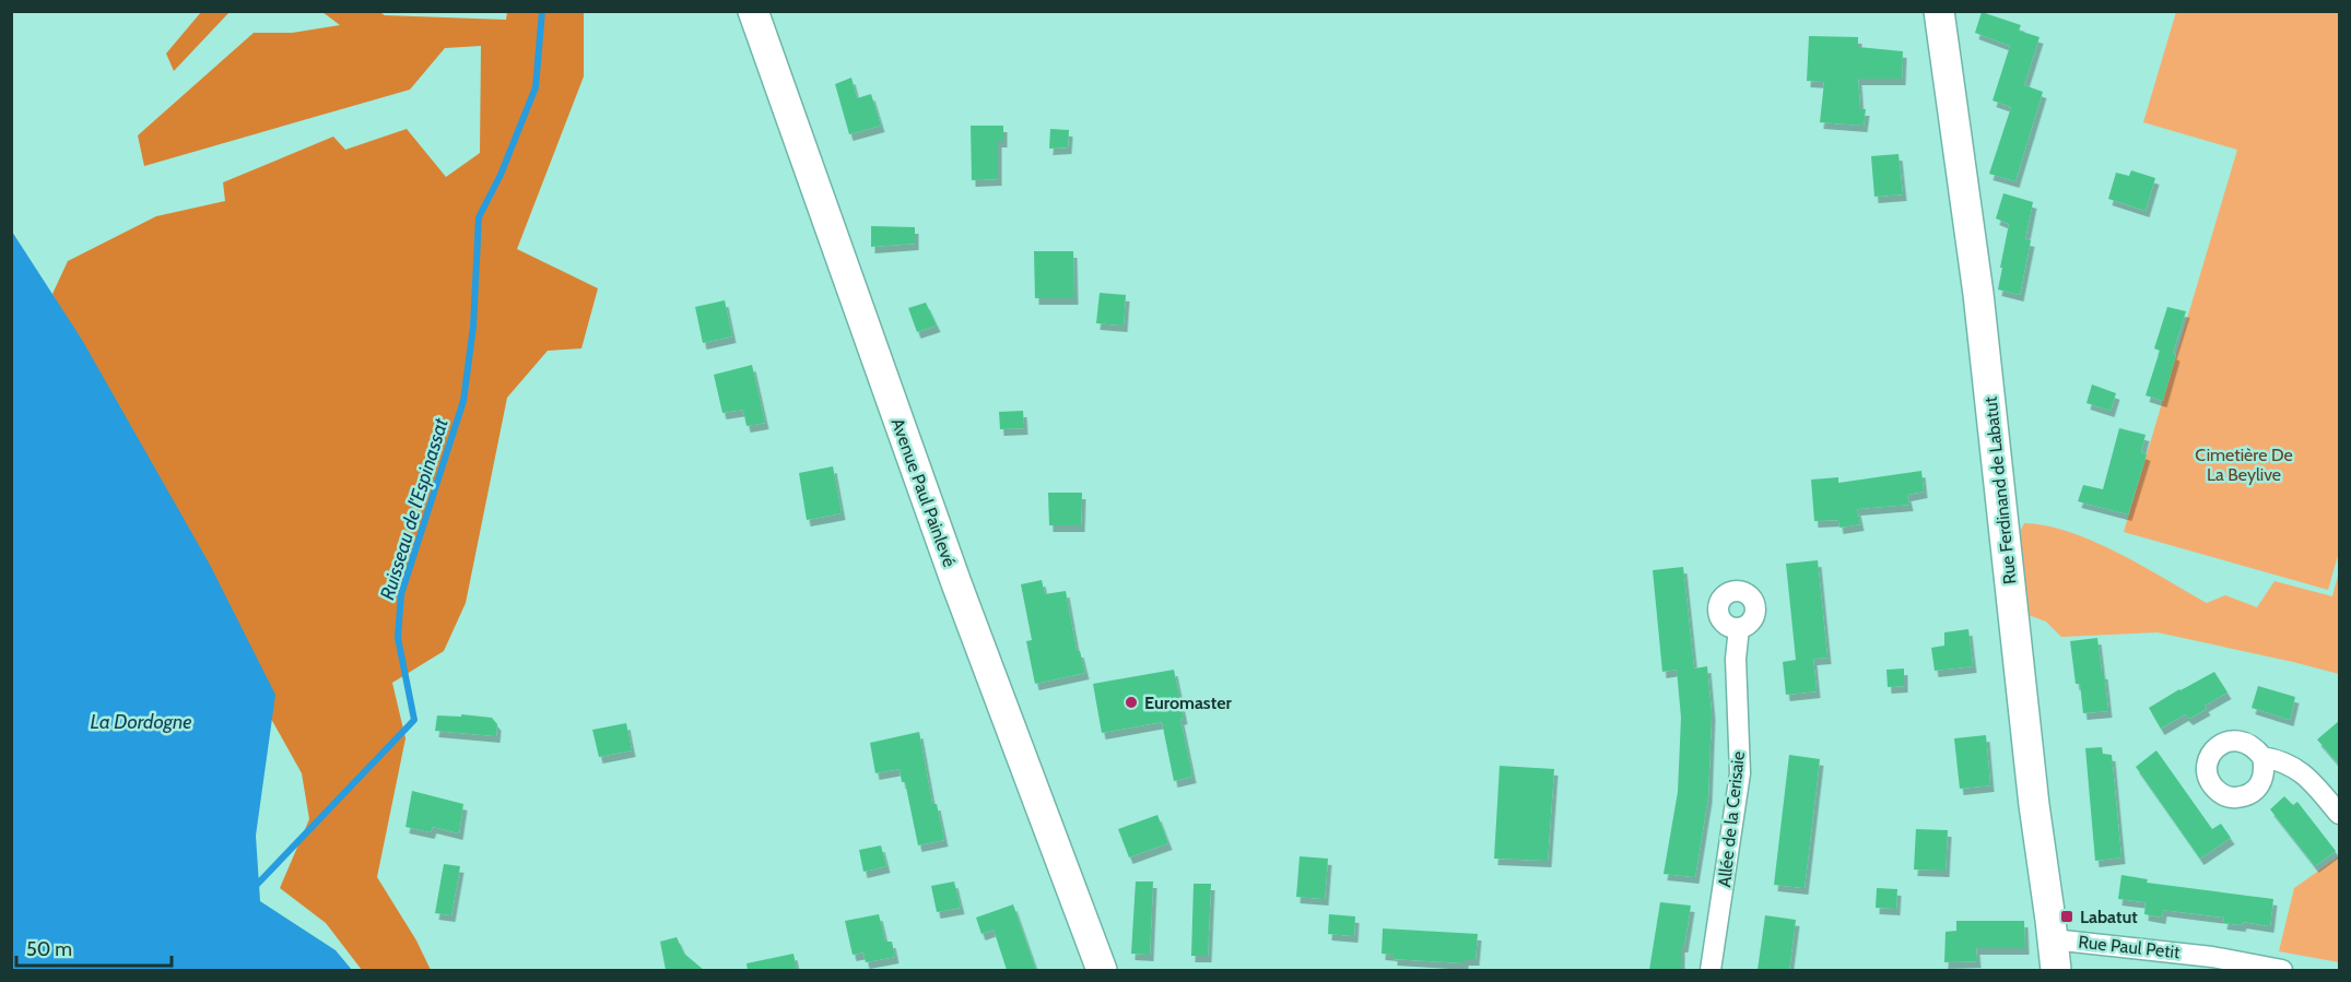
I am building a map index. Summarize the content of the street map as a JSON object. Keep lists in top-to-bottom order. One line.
{"streets":{"main road":["Rue Ferdinand de Labatut","Avenue Paul Painlevé"],"street":["Allée de la Cerisaie","Rue Paul Petit"]},"crossings":[["Rue Ferdinand de Labatut","Rue Paul Petit"]],"water":["Ruisseau de l'Espinassat","La Dordogne"],"parks":["Cimetière De La Beylive"],"places":{"other":["Euromaster"],"transit":["Labatut"]},"scale_bar":"50 m"}
